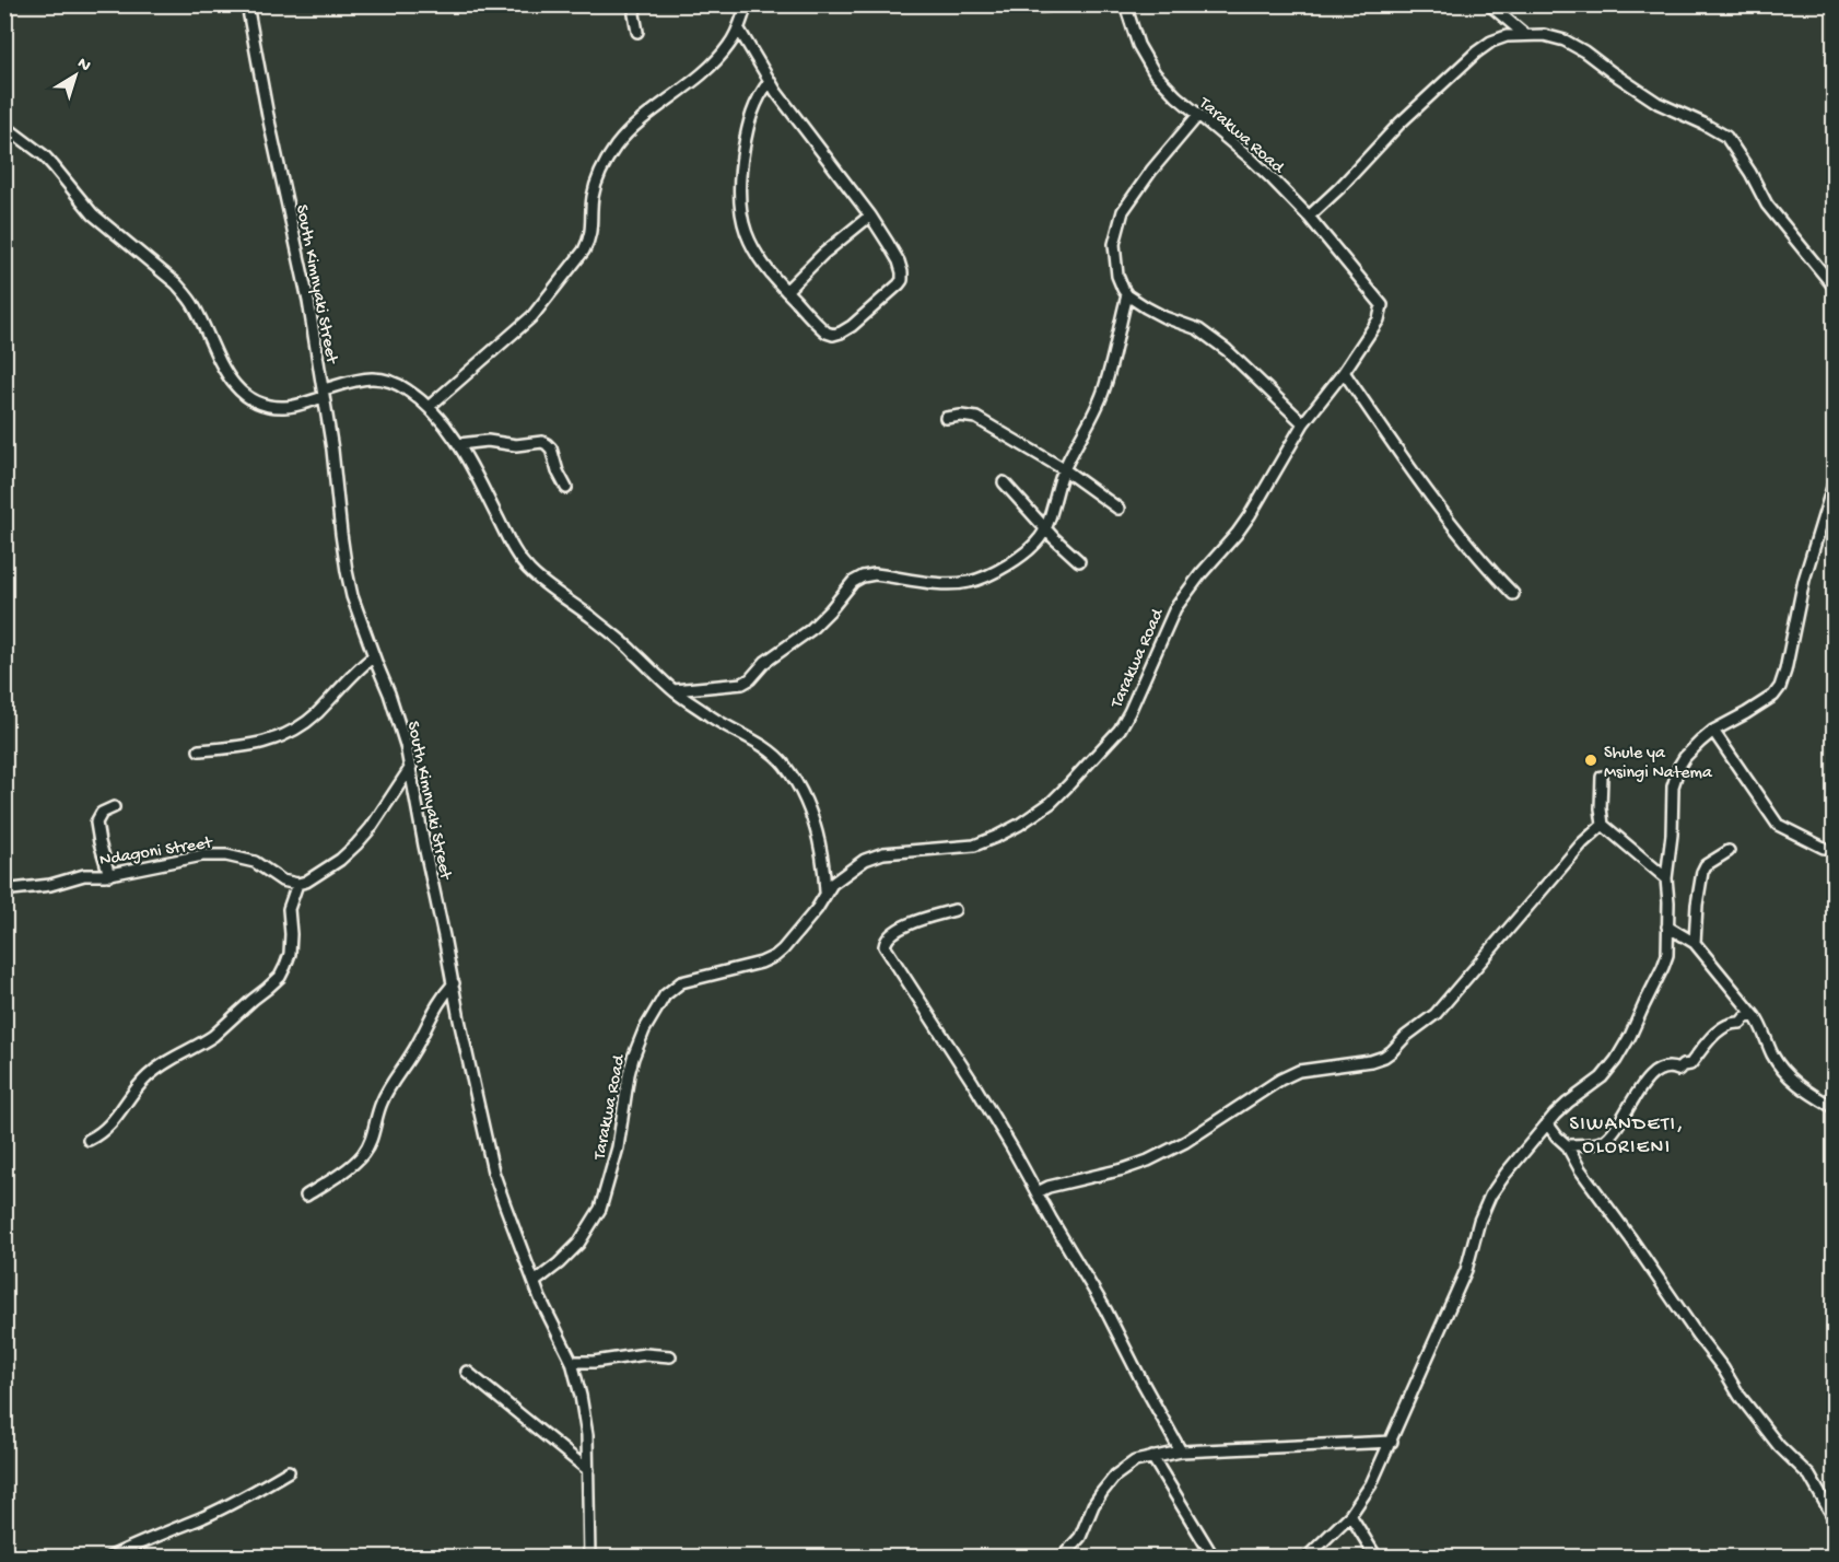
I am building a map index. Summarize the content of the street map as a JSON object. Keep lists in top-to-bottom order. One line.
{"streets":{"street":["Tarakwa Road","South Kimnyaki Street","Ndagoni Street"]},"crossings":[["Tarakwa Road","South Kimnyaki Street"]],"districts":["SIWANDETI, OLORIENI"],"places":["Shule ya Msingi Natema"],"north":"top right"}
